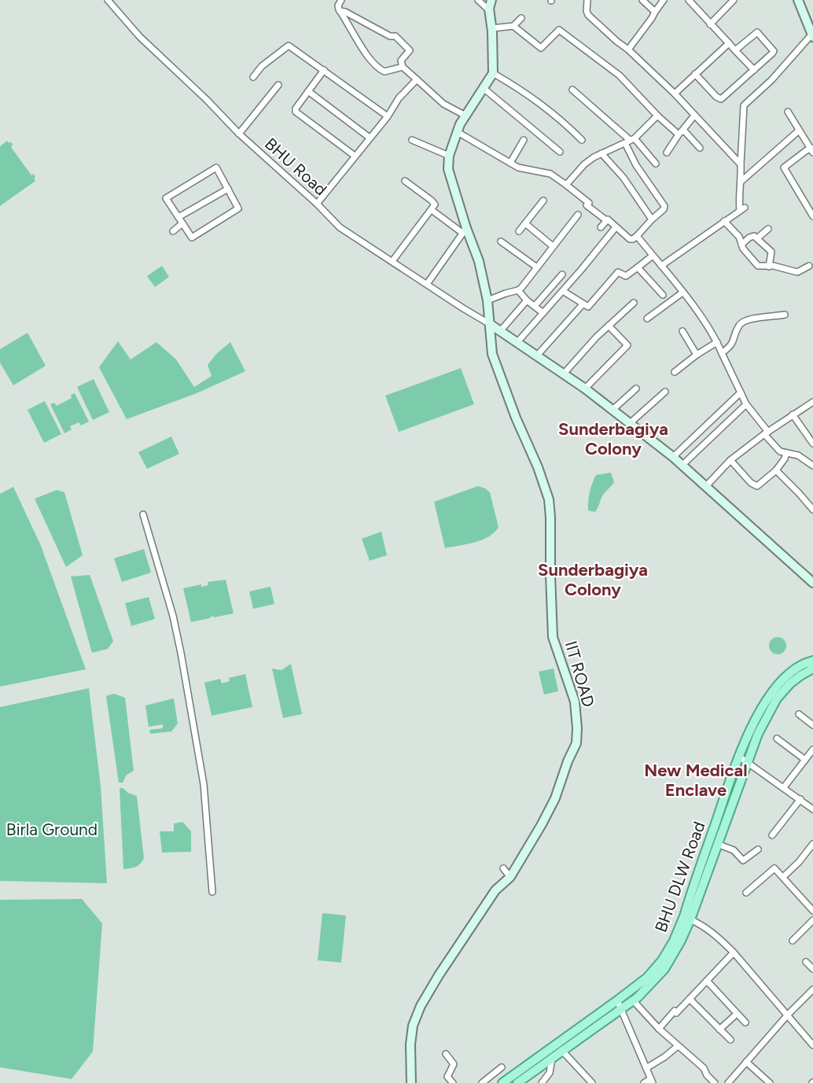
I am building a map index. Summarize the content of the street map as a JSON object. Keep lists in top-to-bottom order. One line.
{"streets":{"main road":["BHU DLW Road"],"street":["BHU Road","IIT ROAD"]},"crossings":[["BHU Road","IIT ROAD"]],"districts":["Sunderbagiya Colony","Sunderbagiya Colony","New Medical Enclave"],"parks":["Birla Ground"]}
